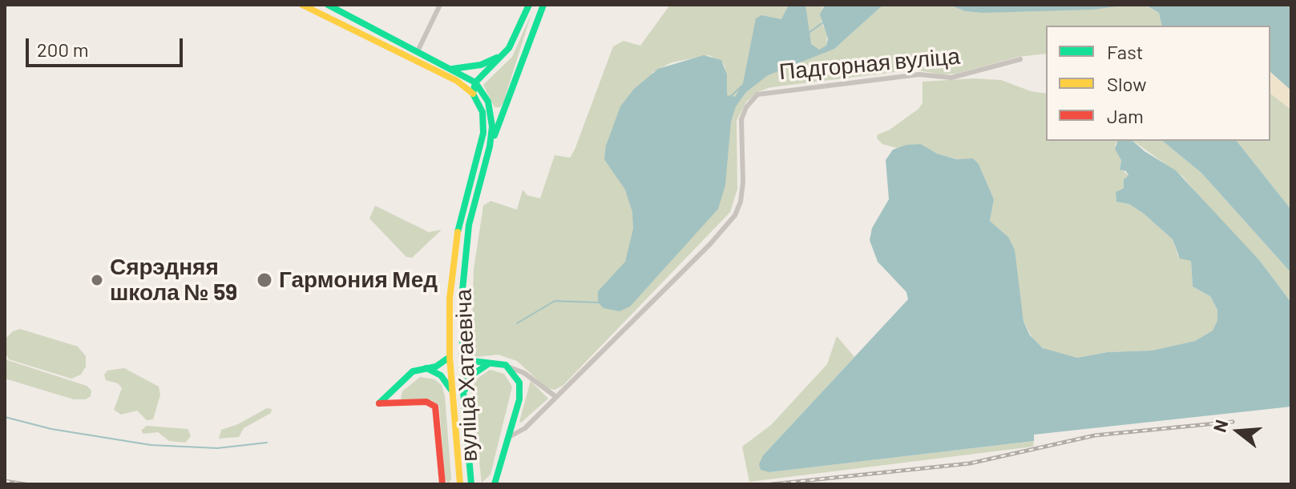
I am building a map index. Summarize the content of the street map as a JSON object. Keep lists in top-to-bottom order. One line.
{"streets":{"main road":["вуліца Хатаевіча"],"street":["Падгорная вуліца"]},"places":["Сярэдняя школа № 59","Гармония Мед"],"legend":["Fast","Slow","Jam"],"scale_bar":"200 m","north":"left"}
